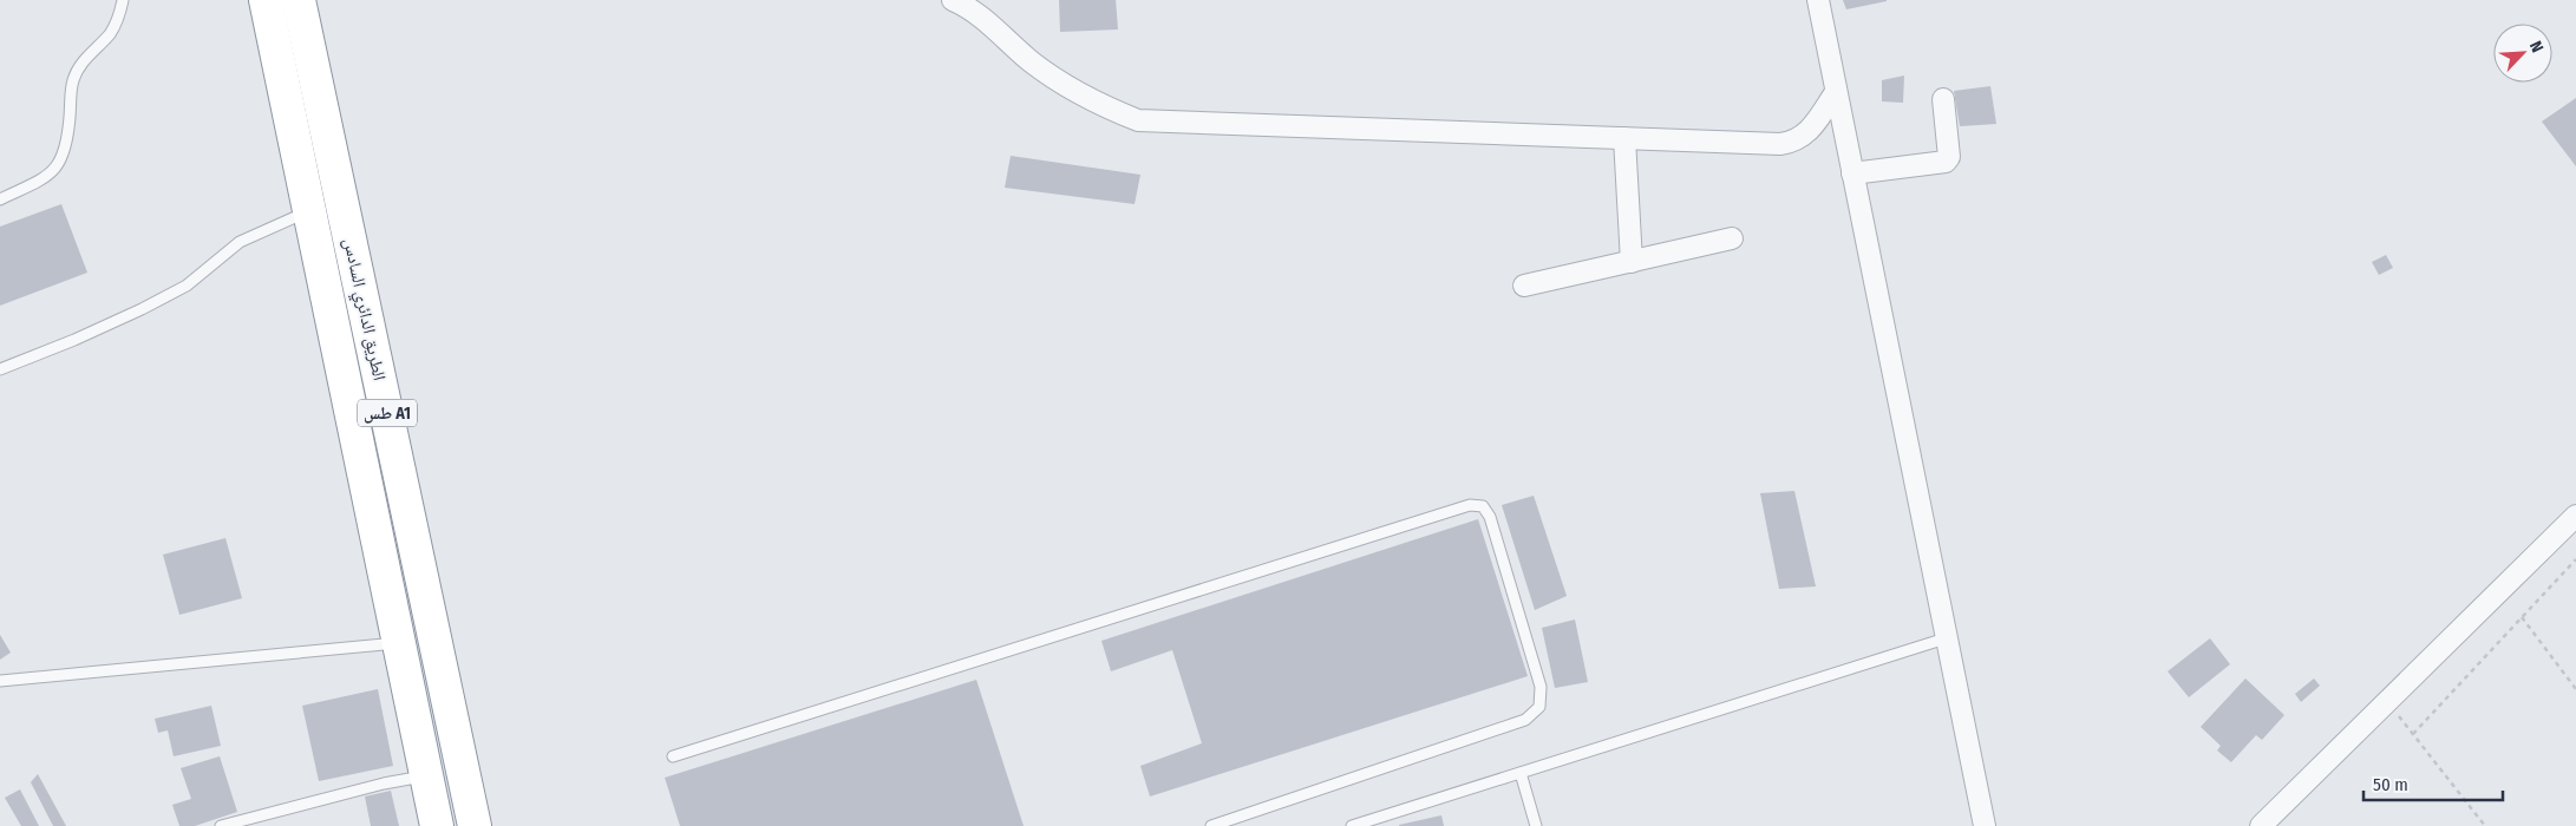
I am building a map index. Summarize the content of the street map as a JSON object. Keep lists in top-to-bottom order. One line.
{"streets":{"highway":["الطريق الدائري السادس","طس A1"]},"scale_bar":"50 m","north":"top right"}
